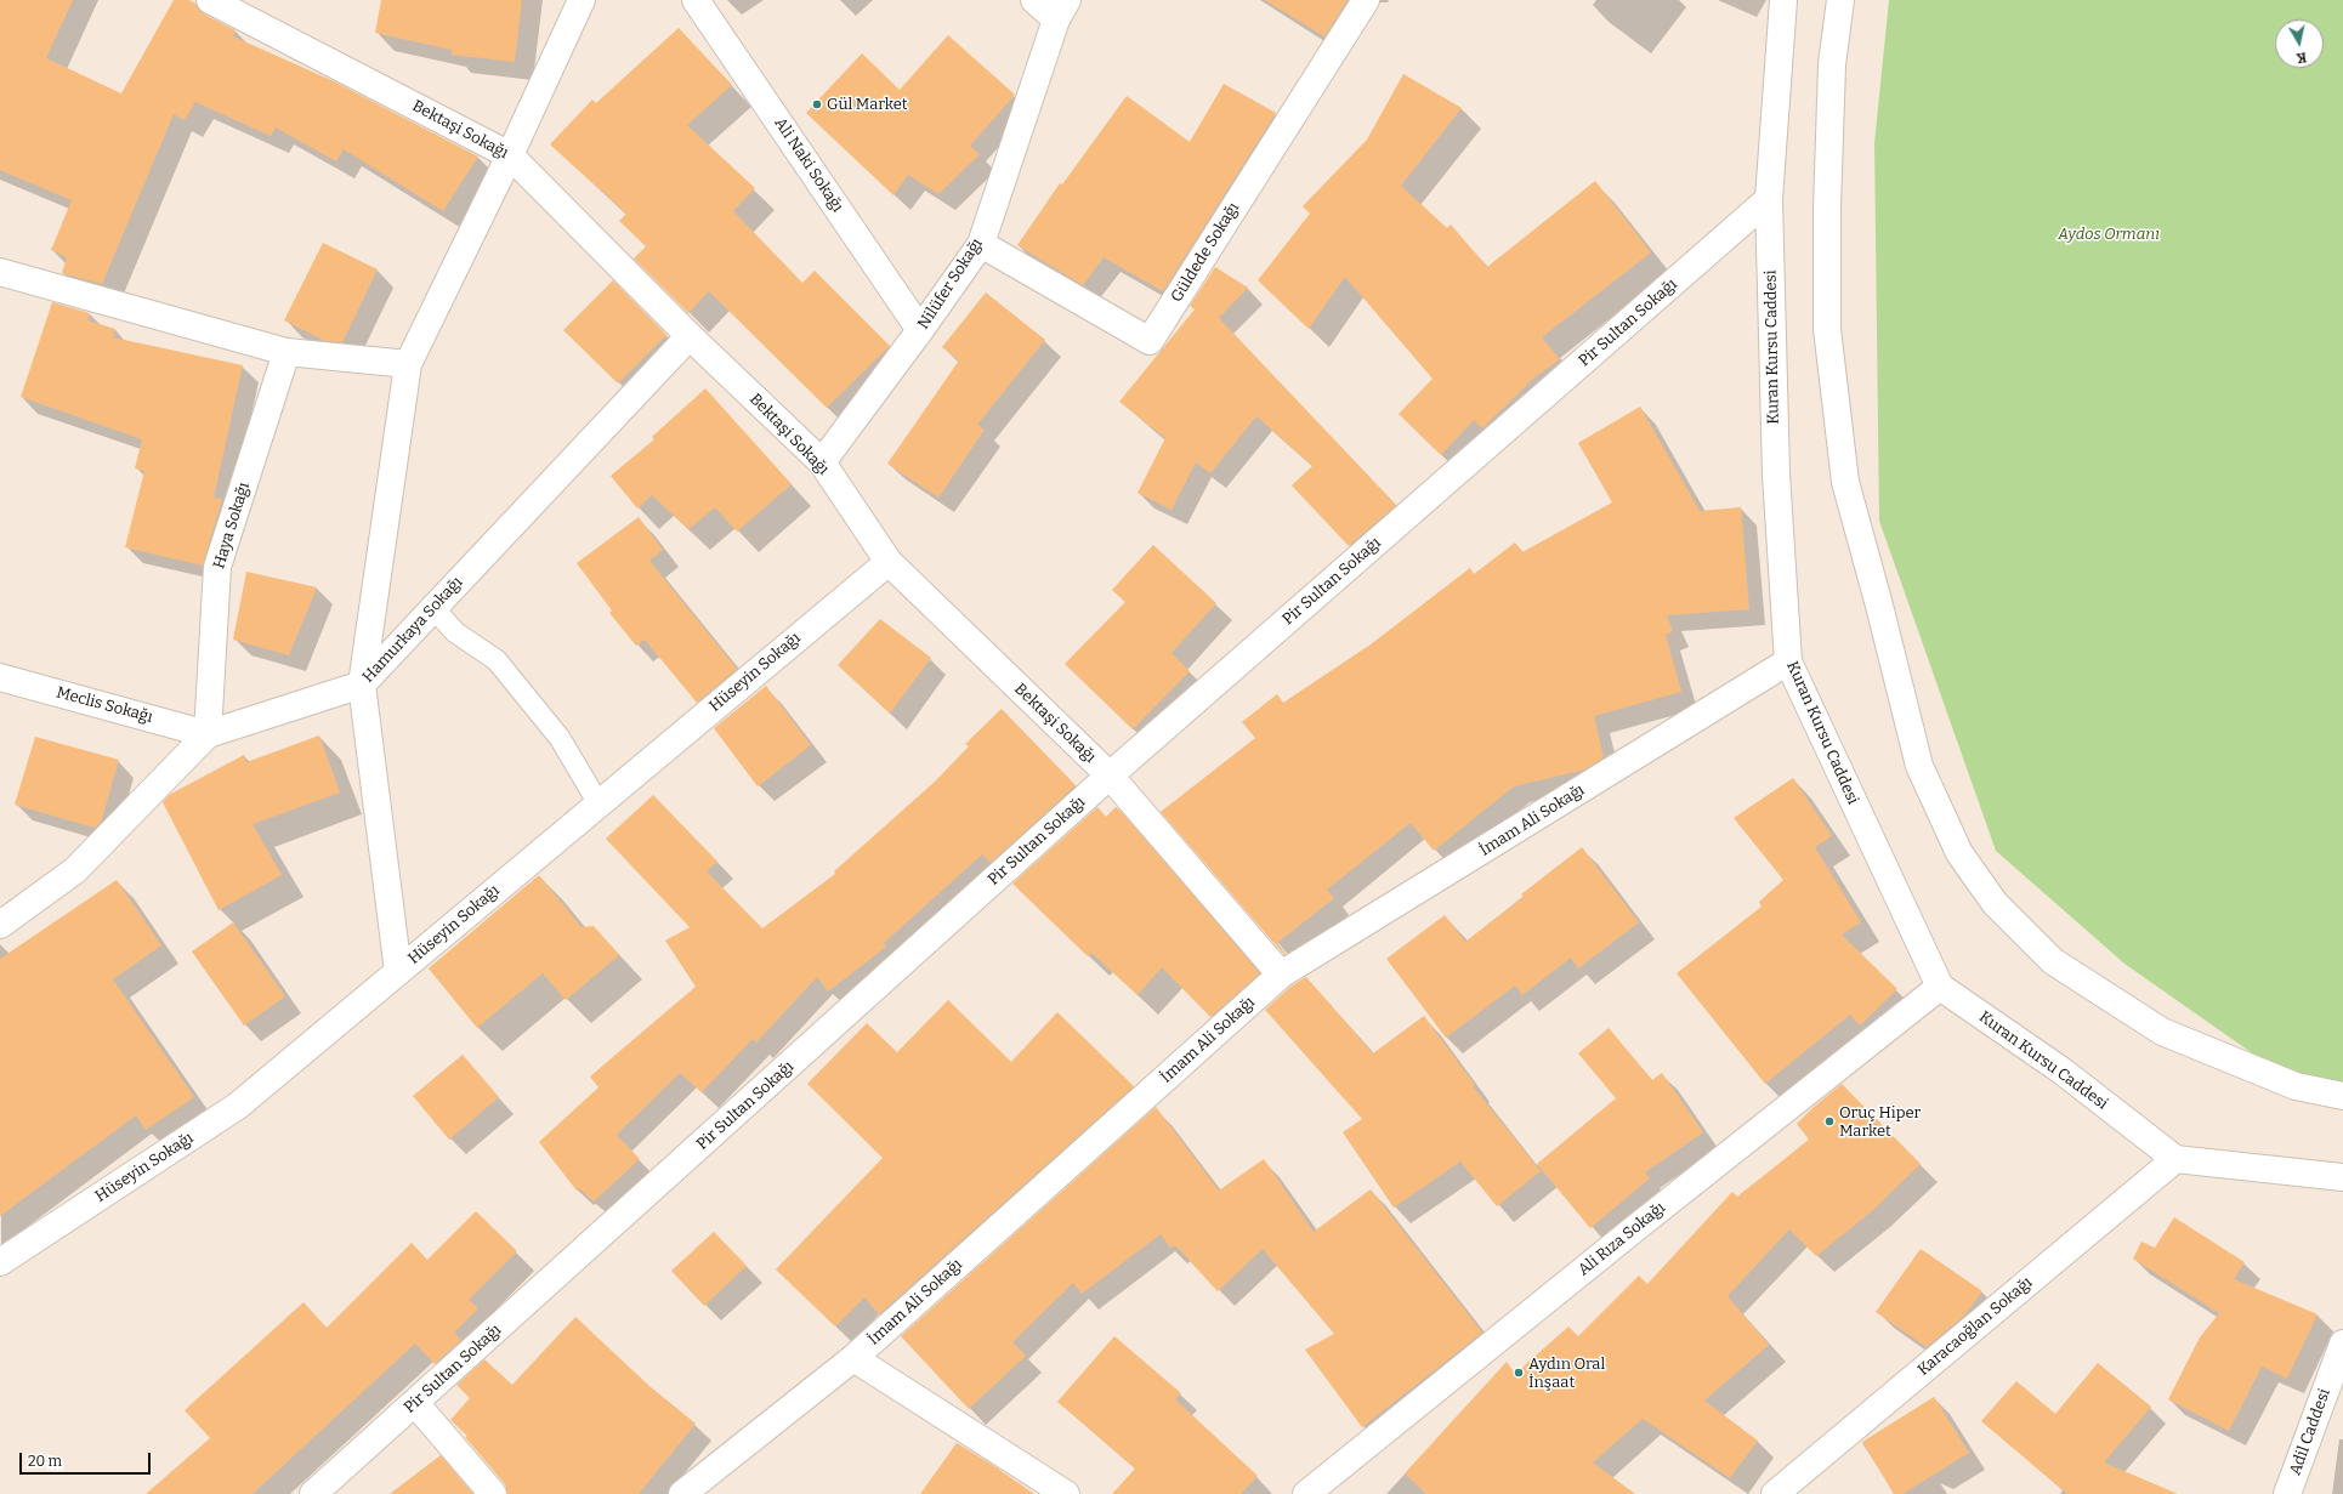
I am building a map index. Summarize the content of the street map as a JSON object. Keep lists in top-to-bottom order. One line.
{"streets":{"street":["Bektaşi Sokağı","Ali Naki Sokağı","Güldede Sokağı","Nilüfer Sokağı","Pir Sultan Sokağı","Kuran Kursu Caddesi","Haya Sokağı","Hamurkaya Sokağı","Hüseyin Sokağı","Meclis Sokağı","İmam Ali Sokağı","Ali Rıza Sokağı","Karacaoğlan Sokağı","Adil Caddesi"]},"crossings":[["Bektaşi Sokağı","Nilüfer Sokağı"],["Bektaşi Sokağı","Pir Sultan Sokağı"],["Bektaşi Sokağı","Hamurkaya Sokağı"],["Bektaşi Sokağı","Hüseyin Sokağı"],["Bektaşi Sokağı","İmam Ali Sokağı"],["Ali Naki Sokağı","Nilüfer Sokağı"],["Güldede Sokağı","Nilüfer Sokağı"],["Pir Sultan Sokağı","Kuran Kursu Caddesi"],["Kuran Kursu Caddesi","İmam Ali Sokağı"],["Kuran Kursu Caddesi","Ali Rıza Sokağı"],["Kuran Kursu Caddesi","Karacaoğlan Sokağı"],["Haya Sokağı","Hamurkaya Sokağı"],["Haya Sokağı","Meclis Sokağı"],["Hamurkaya Sokağı","Meclis Sokağı"]],"parks":["Aydos Ormanı"],"places":["Gül Market","Oruç Hiper Market","Aydın Oral İnşaat"],"scale_bar":"20 m","north":"bottom"}
